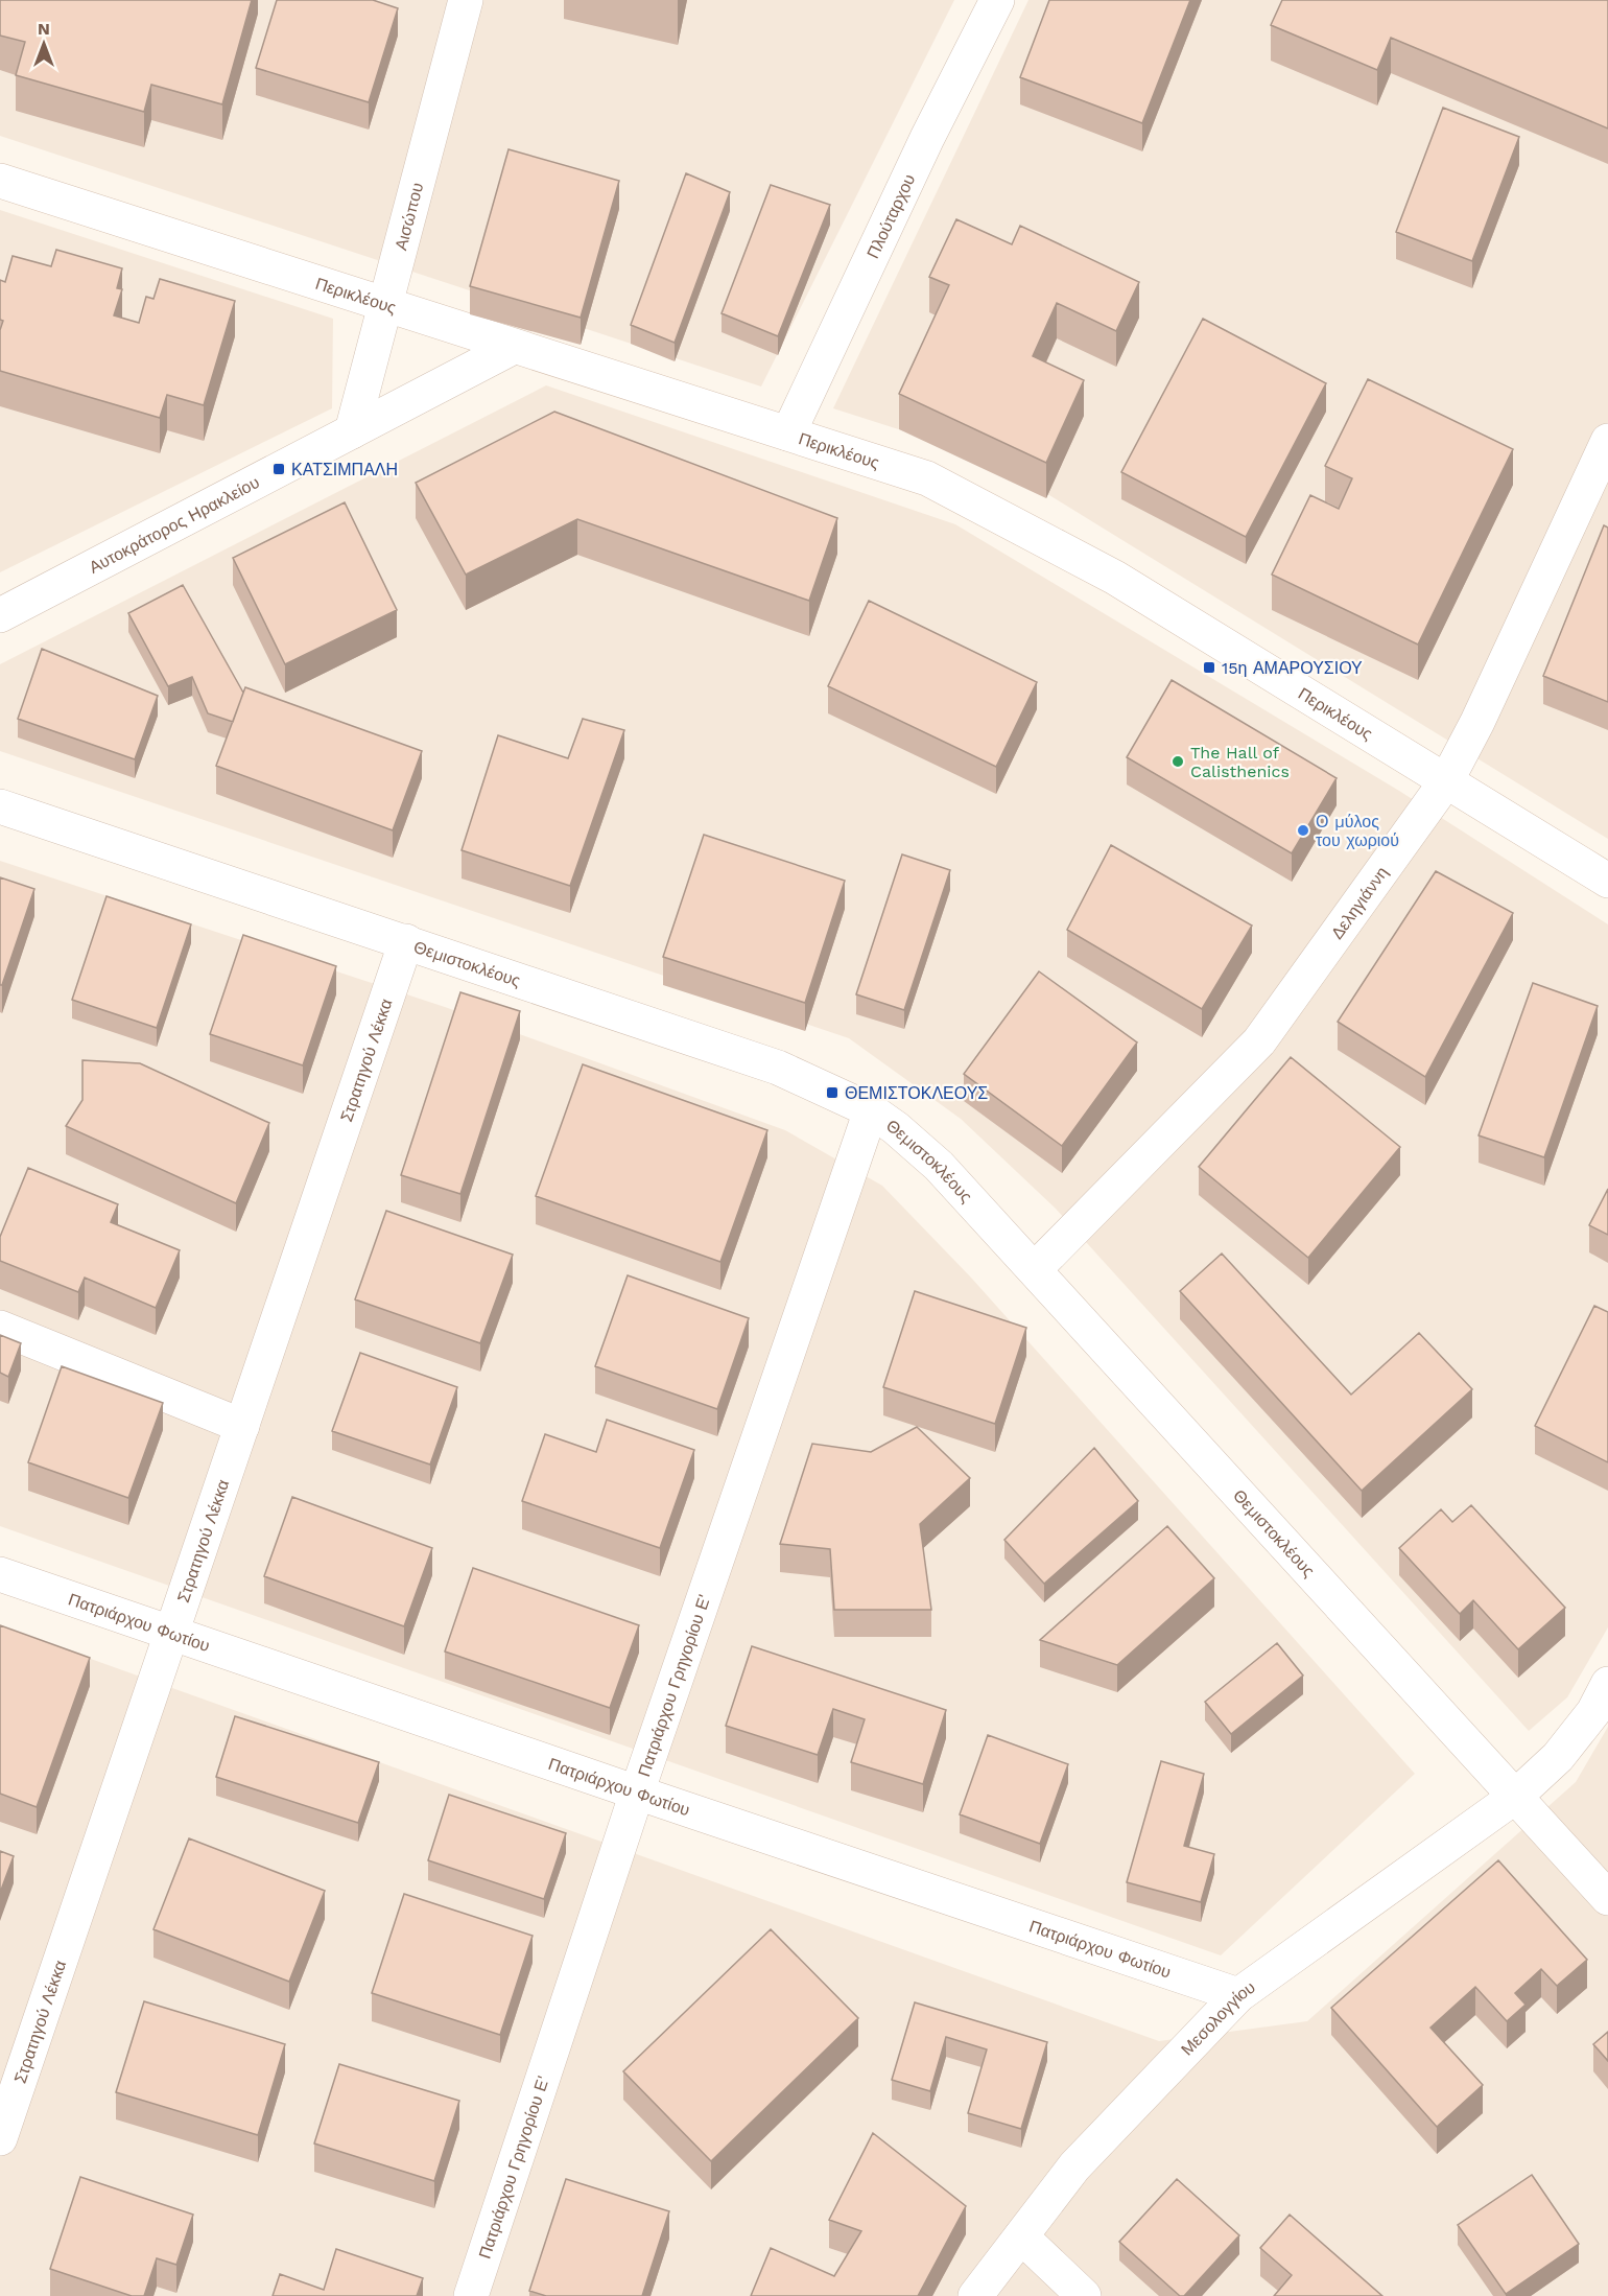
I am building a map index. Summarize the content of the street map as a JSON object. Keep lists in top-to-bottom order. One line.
{"streets":{"street":["Αισώπου","Πλούταρχου","Περικλέους","Αυτοκράτορος Ηρακλείου","Δεληγιάννη","Θεμιστοκλέους","Στρατηγού Λέκκα","Πατριάρχου Φωτίου","Πατριάρχου Γρηγορίου Ε'","Μεσολογγίου"]},"crossings":[["Αισώπου","Περικλέους"],["Αισώπου","Αυτοκράτορος Ηρακλείου"],["Πλούταρχου","Περικλέους"],["Περικλέους","Αυτοκράτορος Ηρακλείου"],["Περικλέους","Δεληγιάννη"],["Δεληγιάννη","Θεμιστοκλέους"],["Θεμιστοκλέους","Στρατηγού Λέκκα"],["Θεμιστοκλέους","Πατριάρχου Γρηγορίου Ε'"],["Θεμιστοκλέους","Μεσολογγίου"],["Στρατηγού Λέκκα","Πατριάρχου Φωτίου"],["Πατριάρχου Φωτίου","Πατριάρχου Γρηγορίου Ε'"],["Πατριάρχου Φωτίου","Μεσολογγίου"]],"places":{"transit":["ΚΑΤΣΙΜΠΑΛΗ","15η ΑΜΑΡΟΥΣΙΟΥ","ΘΕΜΙΣΤΟΚΛΕΟΥΣ"],"other":["The Hall of Calisthenics","Ο μύλος του χωριού"]},"north":"top"}
